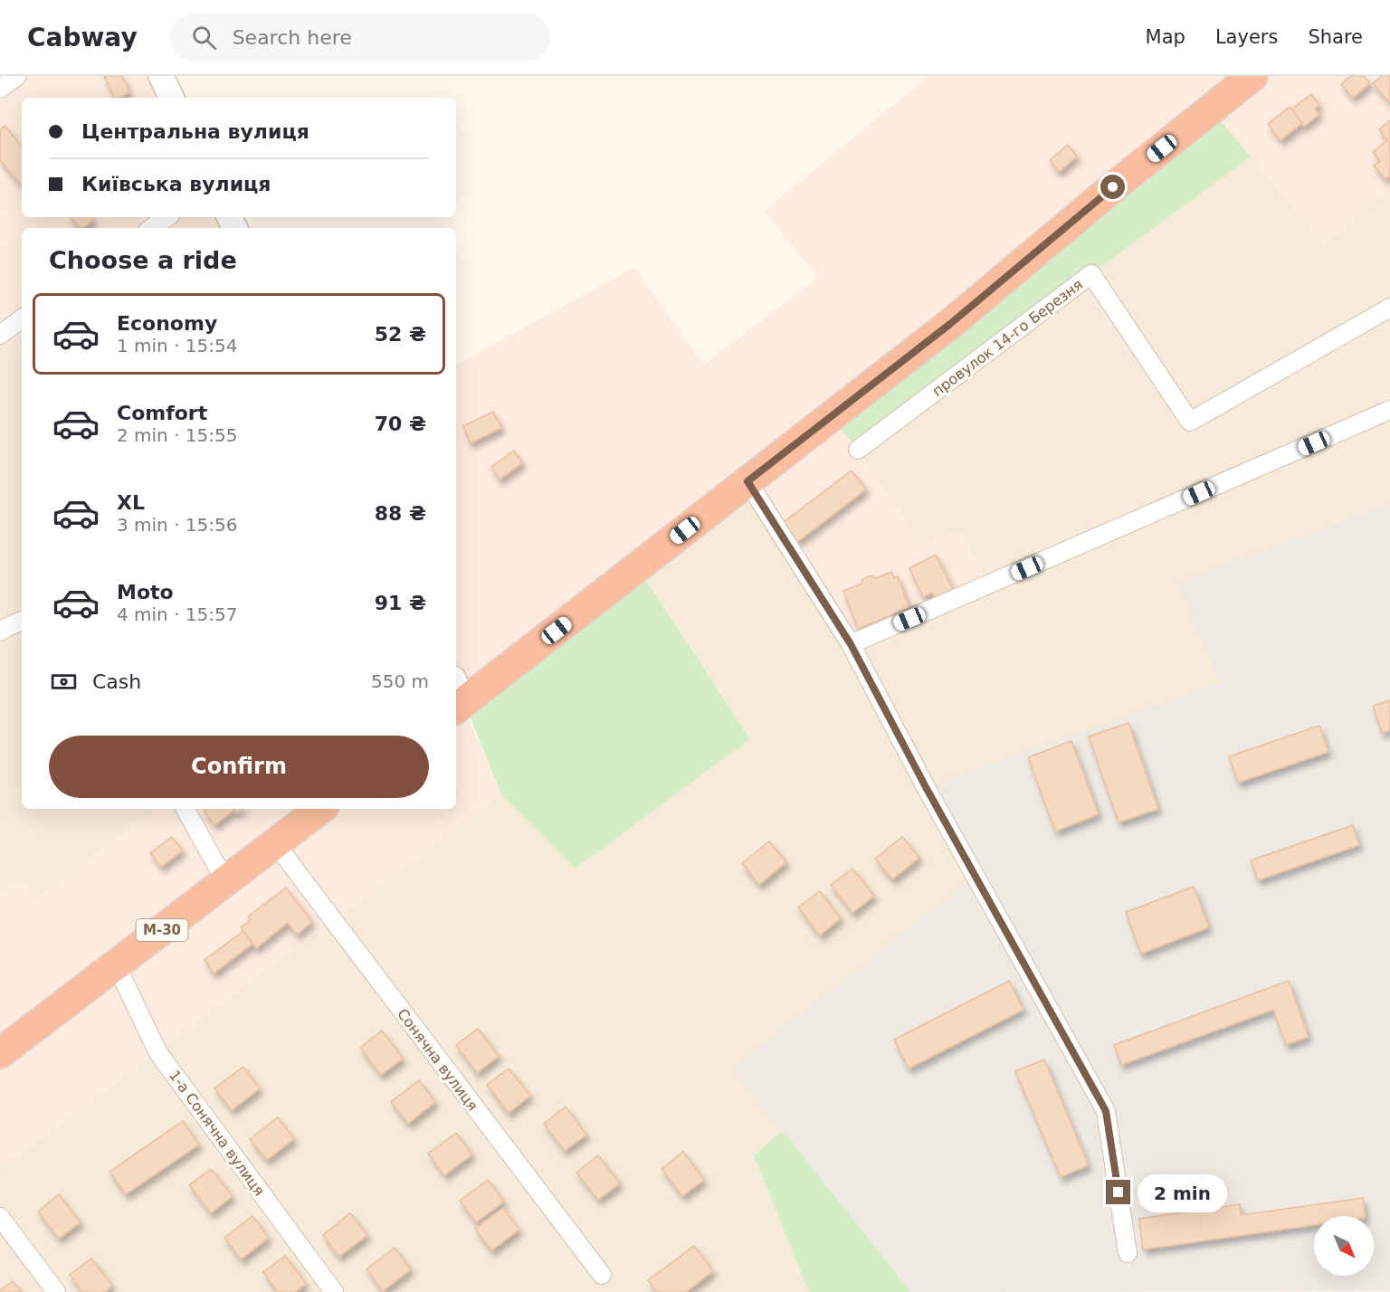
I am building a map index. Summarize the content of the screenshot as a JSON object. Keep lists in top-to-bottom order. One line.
{"streets":{"highway":["М-30"],"street":["провулок 14-го Березня","Сонячна вулиця","1-а Сонячна вулиця"]},"crossings":[["М-30","Сонячна вулиця"],["М-30","1-а Сонячна вулиця"]],"north":"bottom right","page":{"header":"Cabway","search":"Search here","nav":["Map","Layers","Share"],"banner":["Центральна вулиця","Київська вулиця"],"heading":"Choose a ride","list":[{"name":"Economy","note":"1 min · 15:54","value":"52 ₴"},{"name":"Comfort","note":"2 min · 15:55","value":"70 ₴"},{"name":"XL","note":"3 min · 15:56","value":"88 ₴"},{"name":"Moto","note":"4 min · 15:57","value":"91 ₴"}],"pay":["Cash","550 m"],"buttons":"Confirm","bubble":"2 min"}}
